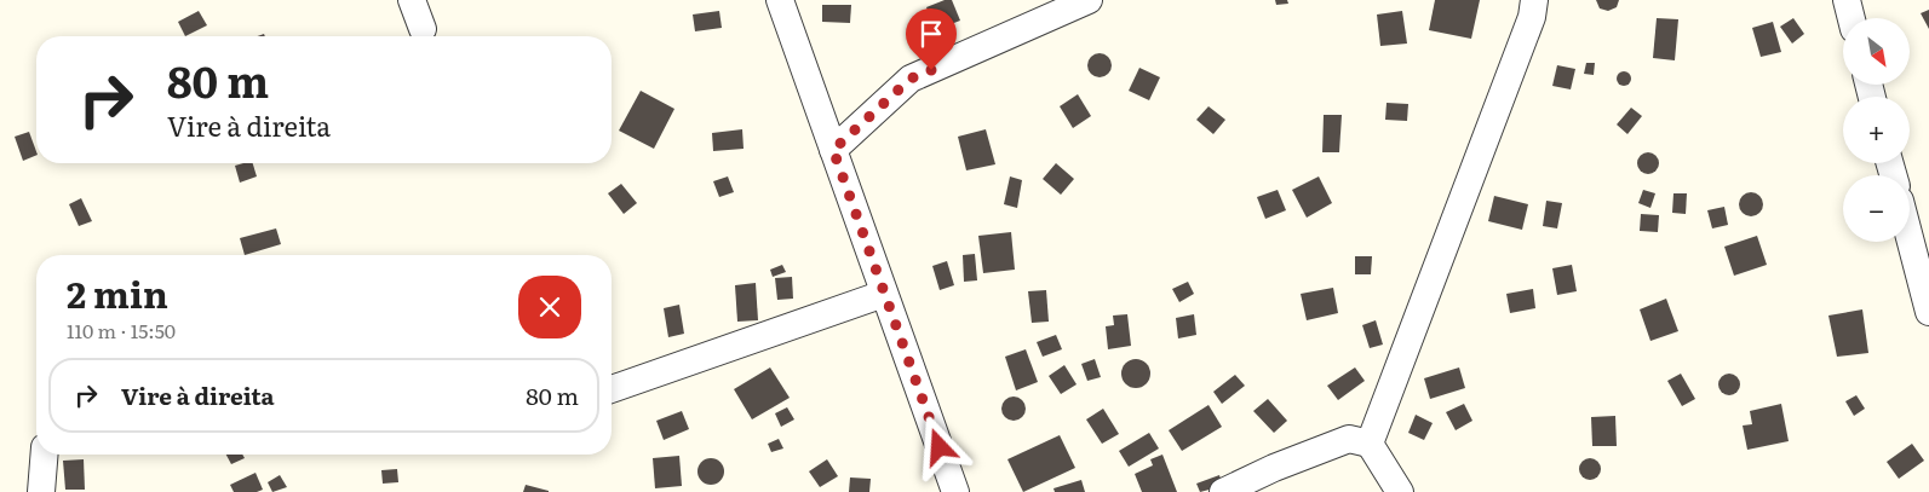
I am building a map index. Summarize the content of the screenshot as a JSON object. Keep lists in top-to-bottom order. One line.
{"north":"bottom right","page":{"map_buttons":["+","−"],"turn":["80 m","Vire à direita"],"heading":["2 min","110 m · 15:50"],"list":[{"name":"Vire à direita","value":"80 m"}]}}
